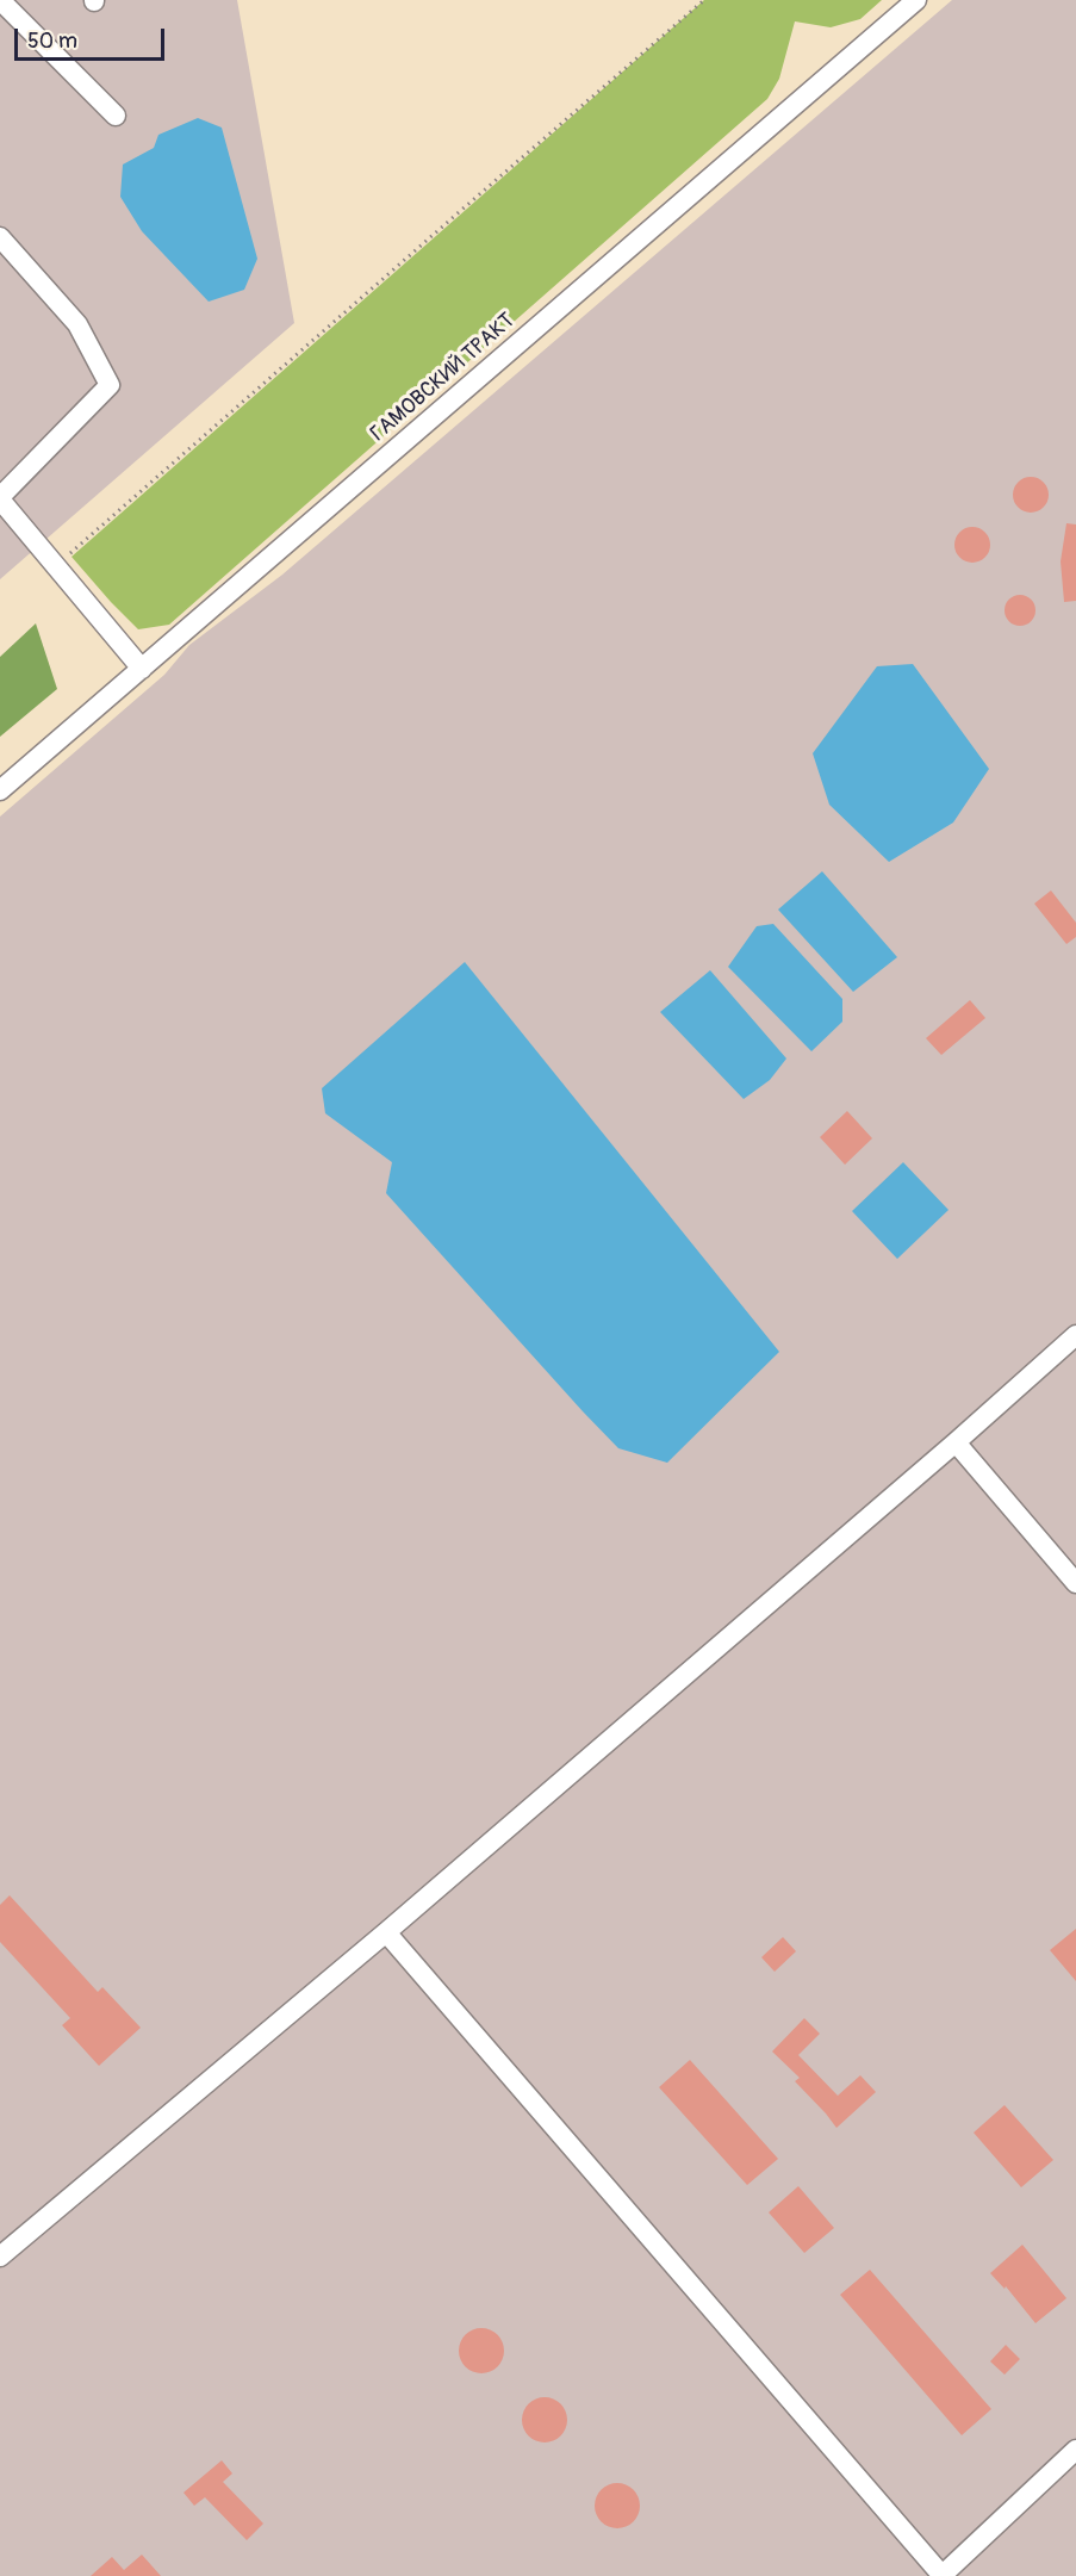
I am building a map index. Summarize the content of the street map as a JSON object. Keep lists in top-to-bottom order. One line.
{"streets":{"street":["ГАМОВСКИЙ ТРАКТ"]},"scale_bar":"50 m"}
